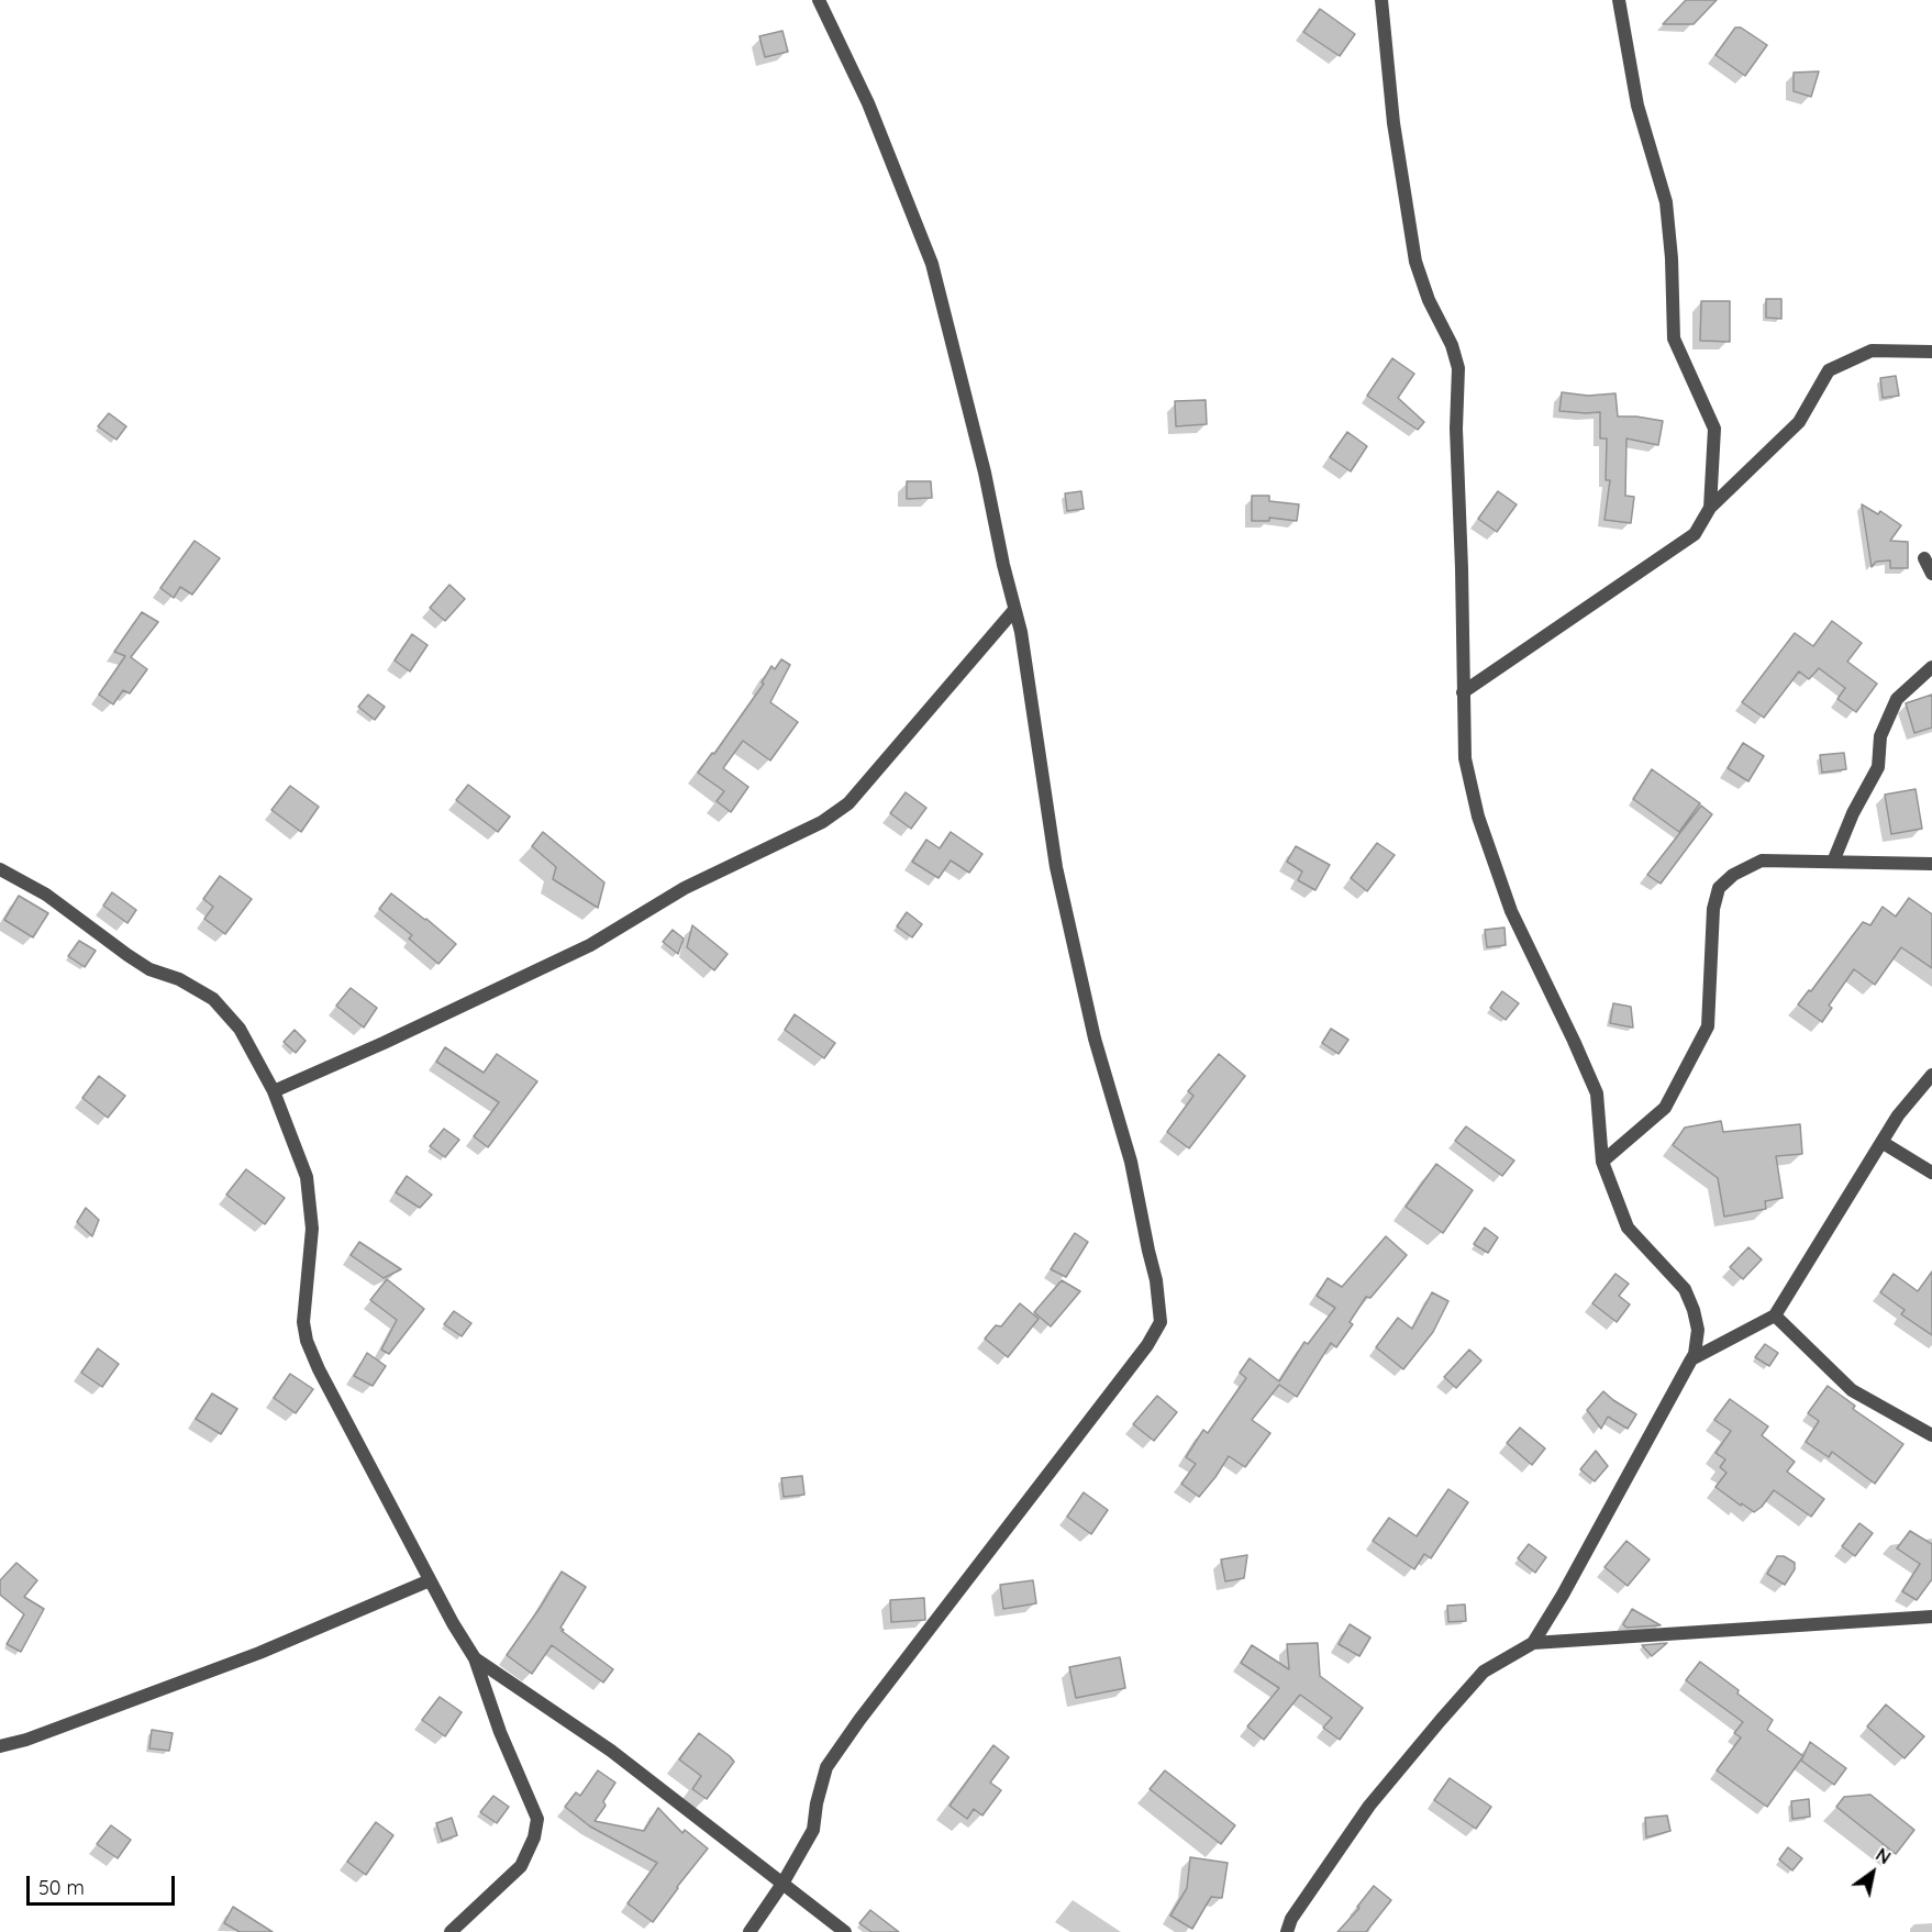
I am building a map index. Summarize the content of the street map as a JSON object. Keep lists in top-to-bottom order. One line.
{"scale_bar":"50 m","north":"top right"}
